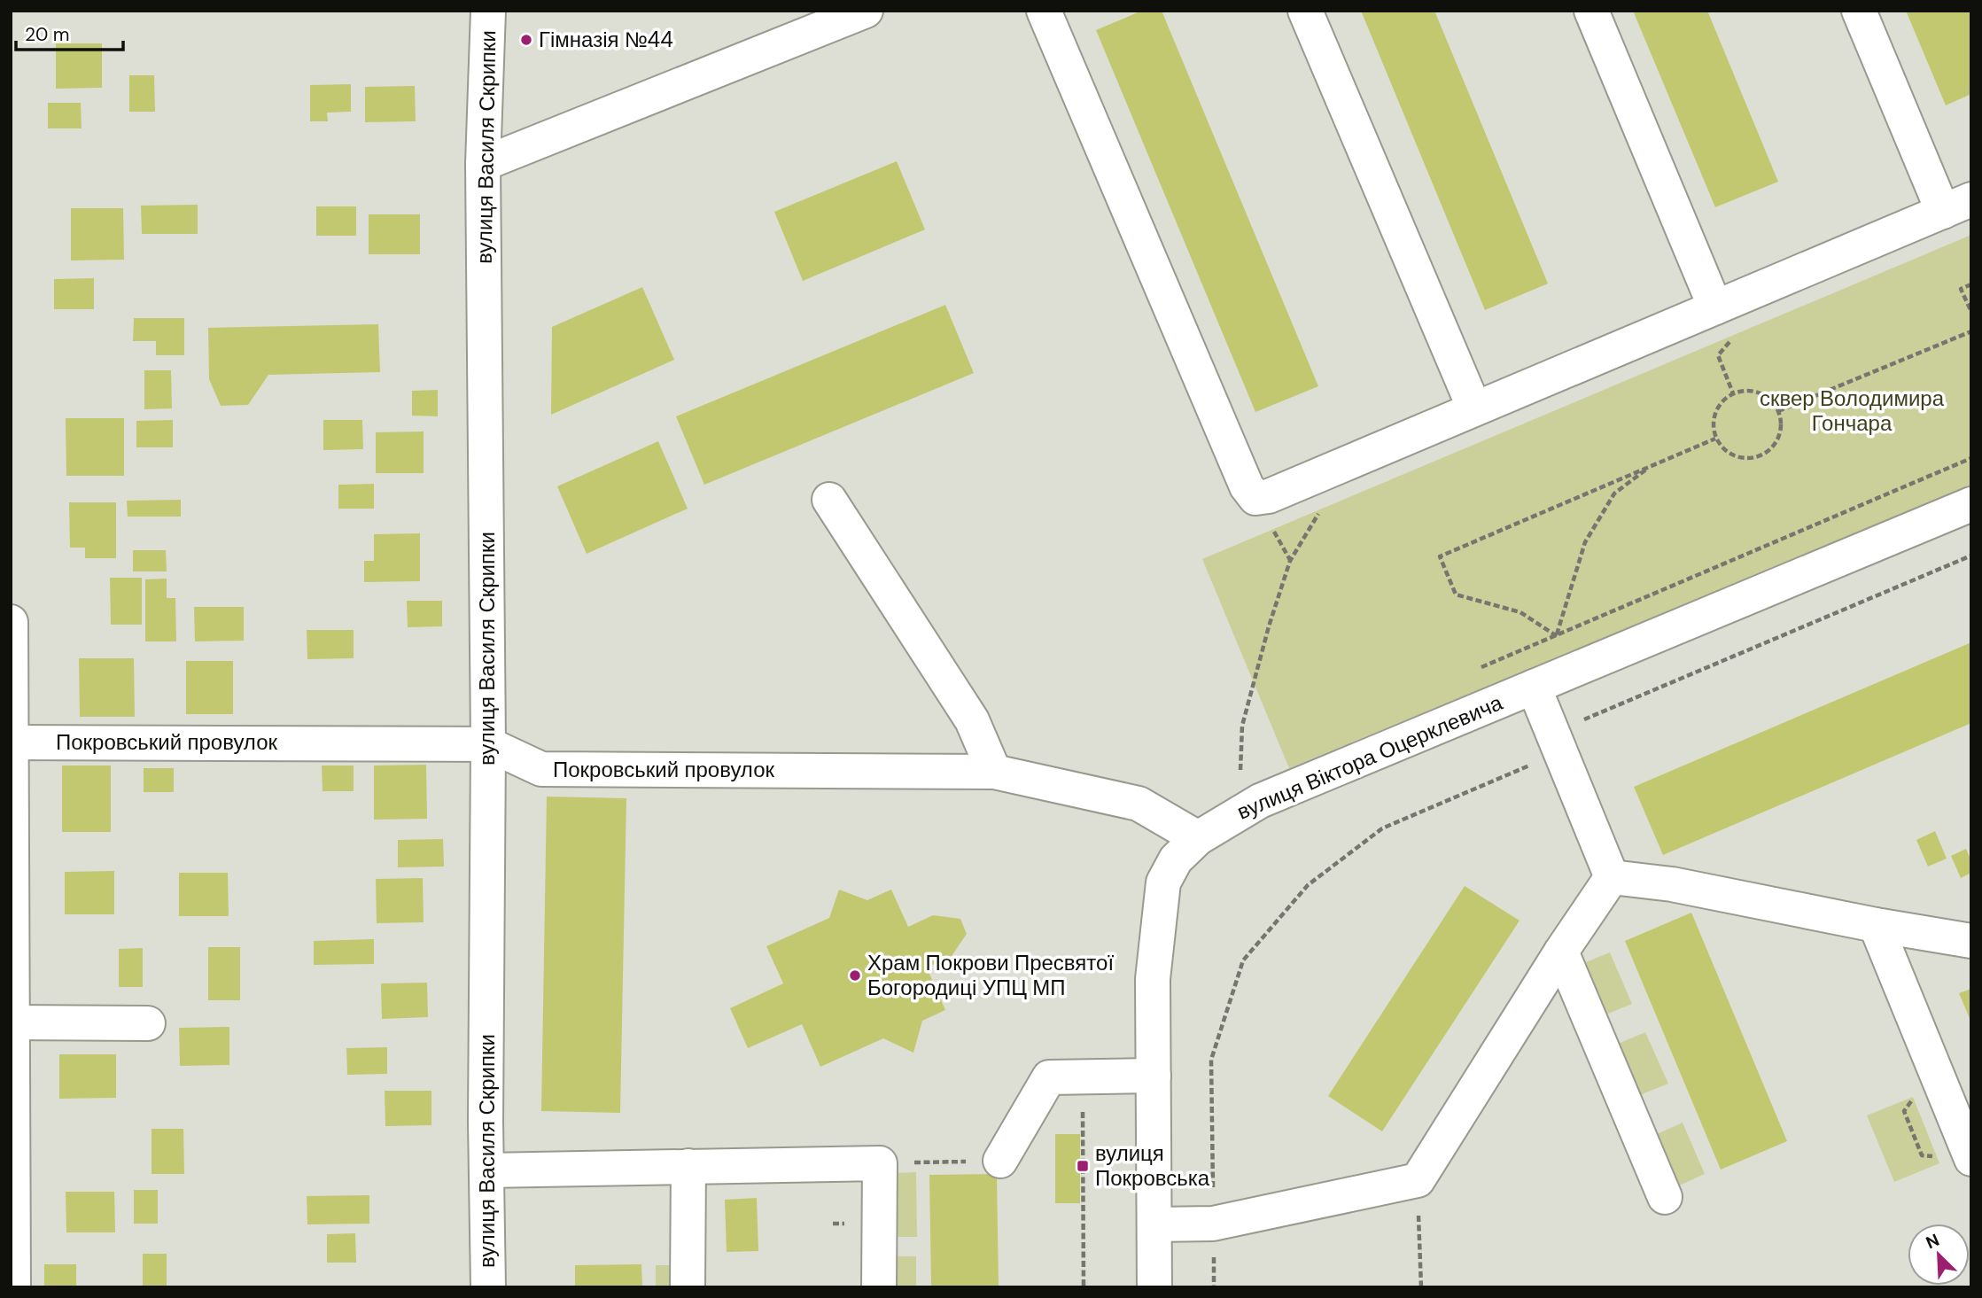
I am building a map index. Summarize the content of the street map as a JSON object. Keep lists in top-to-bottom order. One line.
{"streets":{"street":["вулиця Василя Скрипки","Покровський провулок","вулиця Віктора Оцерклевича"]},"crossings":[["вулиця Василя Скрипки","Покровський провулок"],["Покровський провулок","вулиця Віктора Оцерклевича"]],"parks":["сквер Володимира Гончара"],"places":{"other":["Гімназія №44","Храм Покрови Пресвятої Богородиці УПЦ МП"],"transit":["вулиця Покровська"]},"scale_bar":"20 m","north":"top left"}
